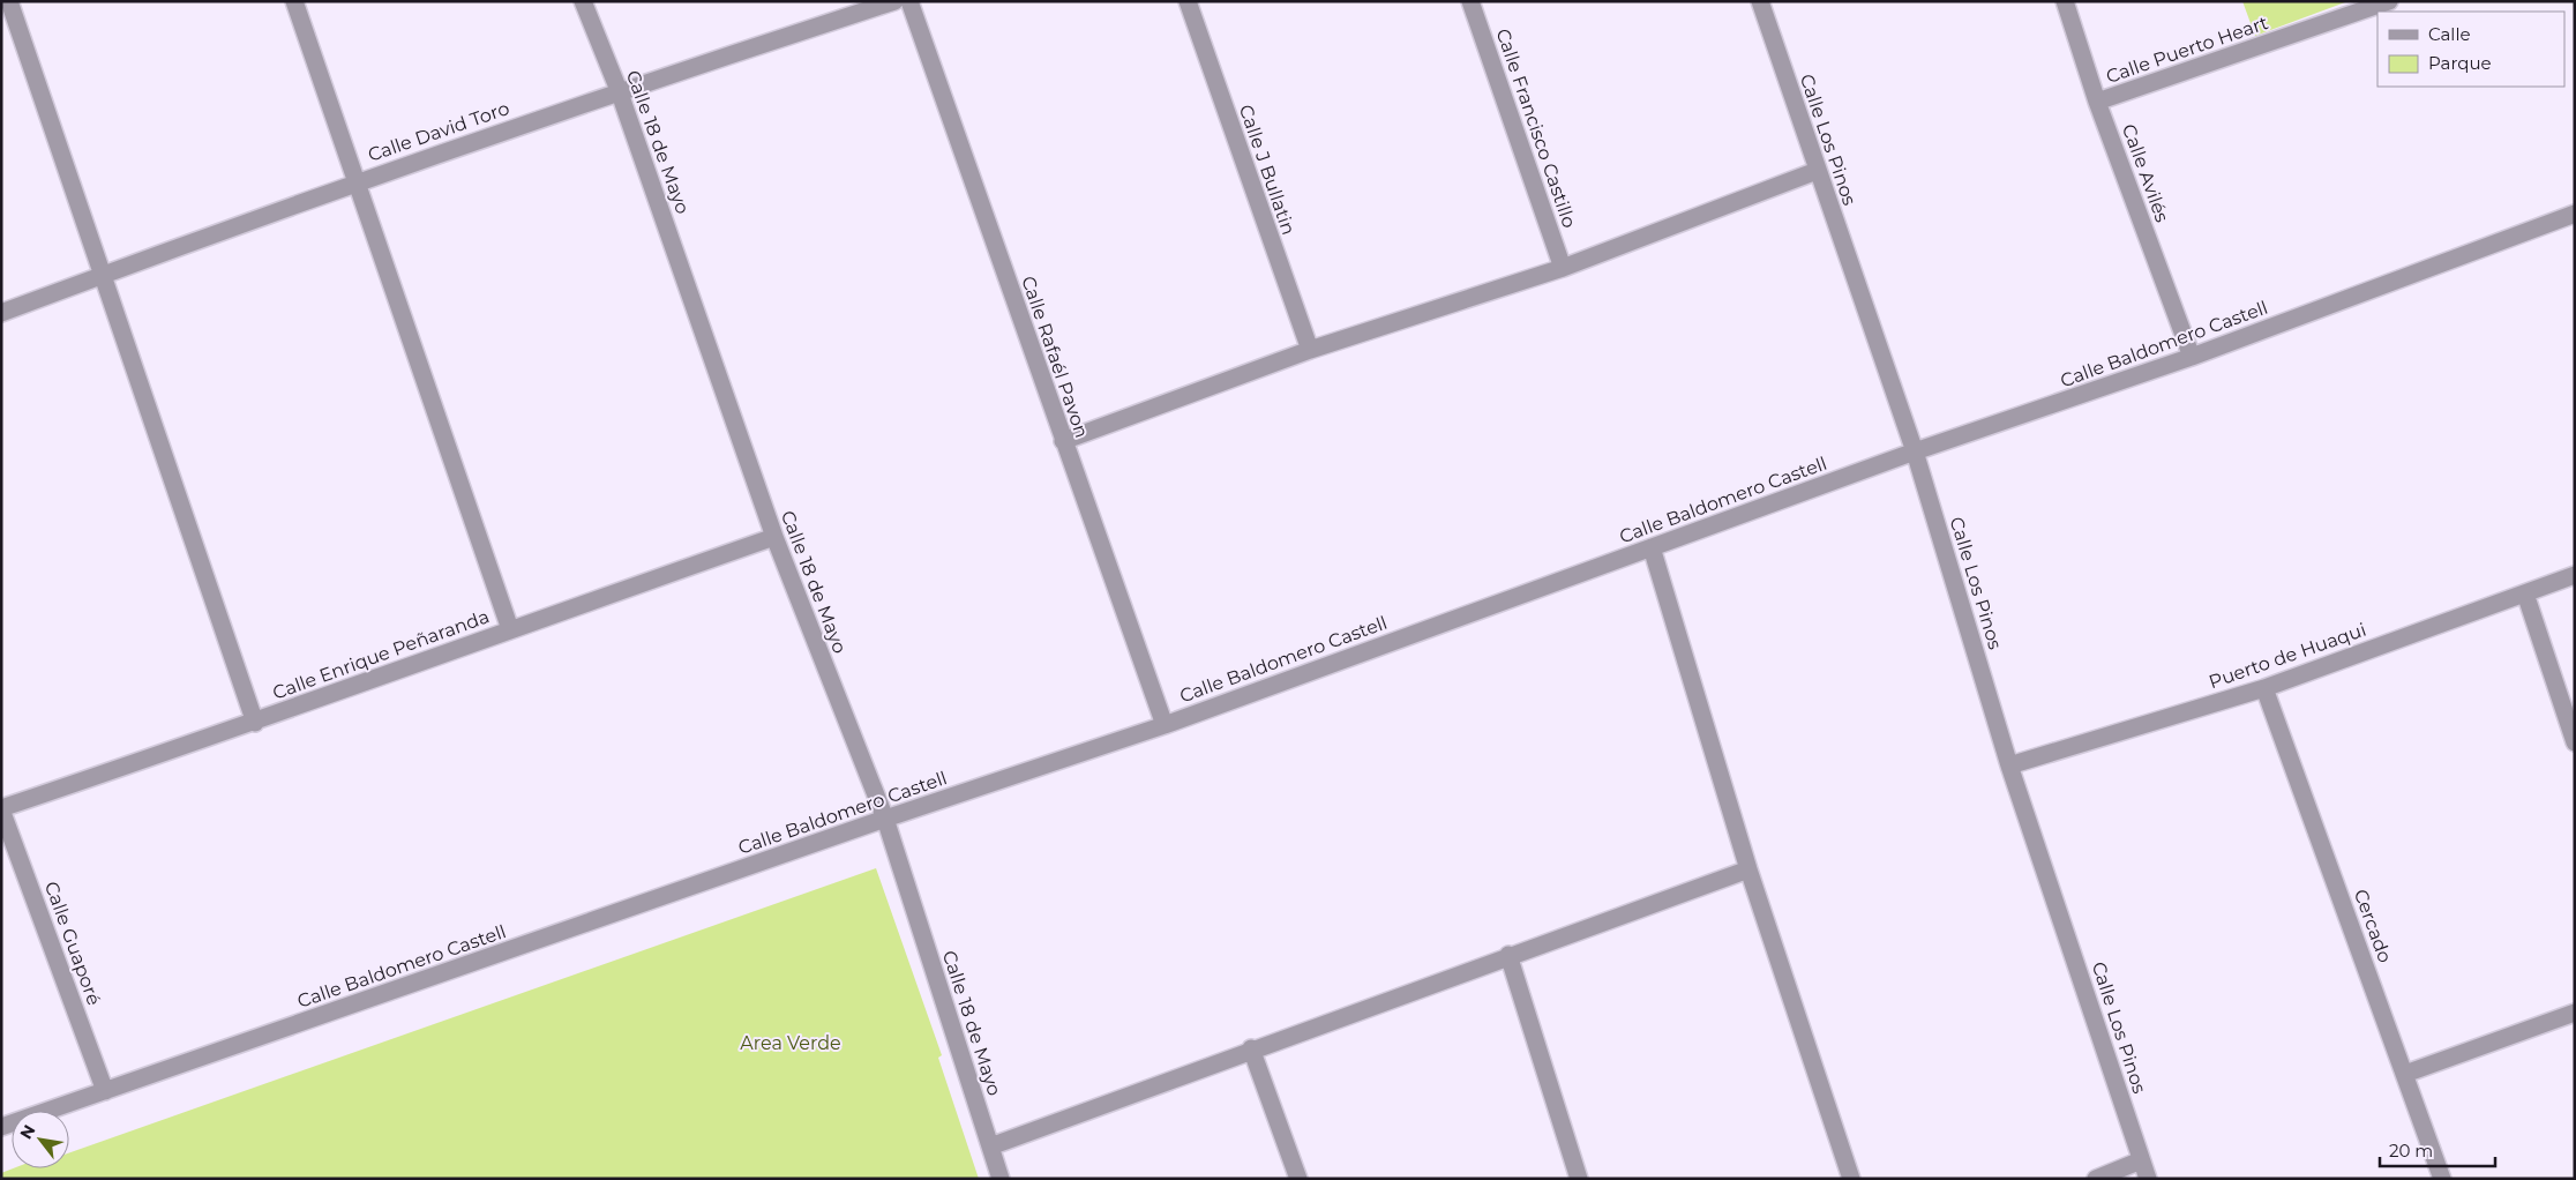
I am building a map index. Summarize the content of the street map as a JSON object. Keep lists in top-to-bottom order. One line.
{"streets":{"street":["Calle Puerto Heart","Calle Francisco Castillo","Calle David Toro","Calle Los Pinos","Calle 18 de Mayo","Calle J Bullatin","Calle Avilés","Calle Baldomero Castell","Calle Rafaél Pavon","Calle Enrique Peñaranda","Puerto de Huaqui","Cercado","Calle Guaporé"]},"crossings":[["Calle Puerto Heart","Calle Avilés"],["Calle David Toro","Calle 18 de Mayo"],["Calle Los Pinos","Calle Baldomero Castell"],["Calle Los Pinos","Puerto de Huaqui"],["Calle 18 de Mayo","Calle Baldomero Castell"],["Calle 18 de Mayo","Calle Enrique Peñaranda"],["Calle Avilés","Calle Baldomero Castell"],["Calle Baldomero Castell","Calle Rafaél Pavon"],["Calle Baldomero Castell","Calle Guaporé"],["Calle Enrique Peñaranda","Calle Guaporé"],["Puerto de Huaqui","Cercado"]],"parks":["Area Verde"],"legend":["Calle","Parque"],"scale_bar":"20 m","north":"top left"}
